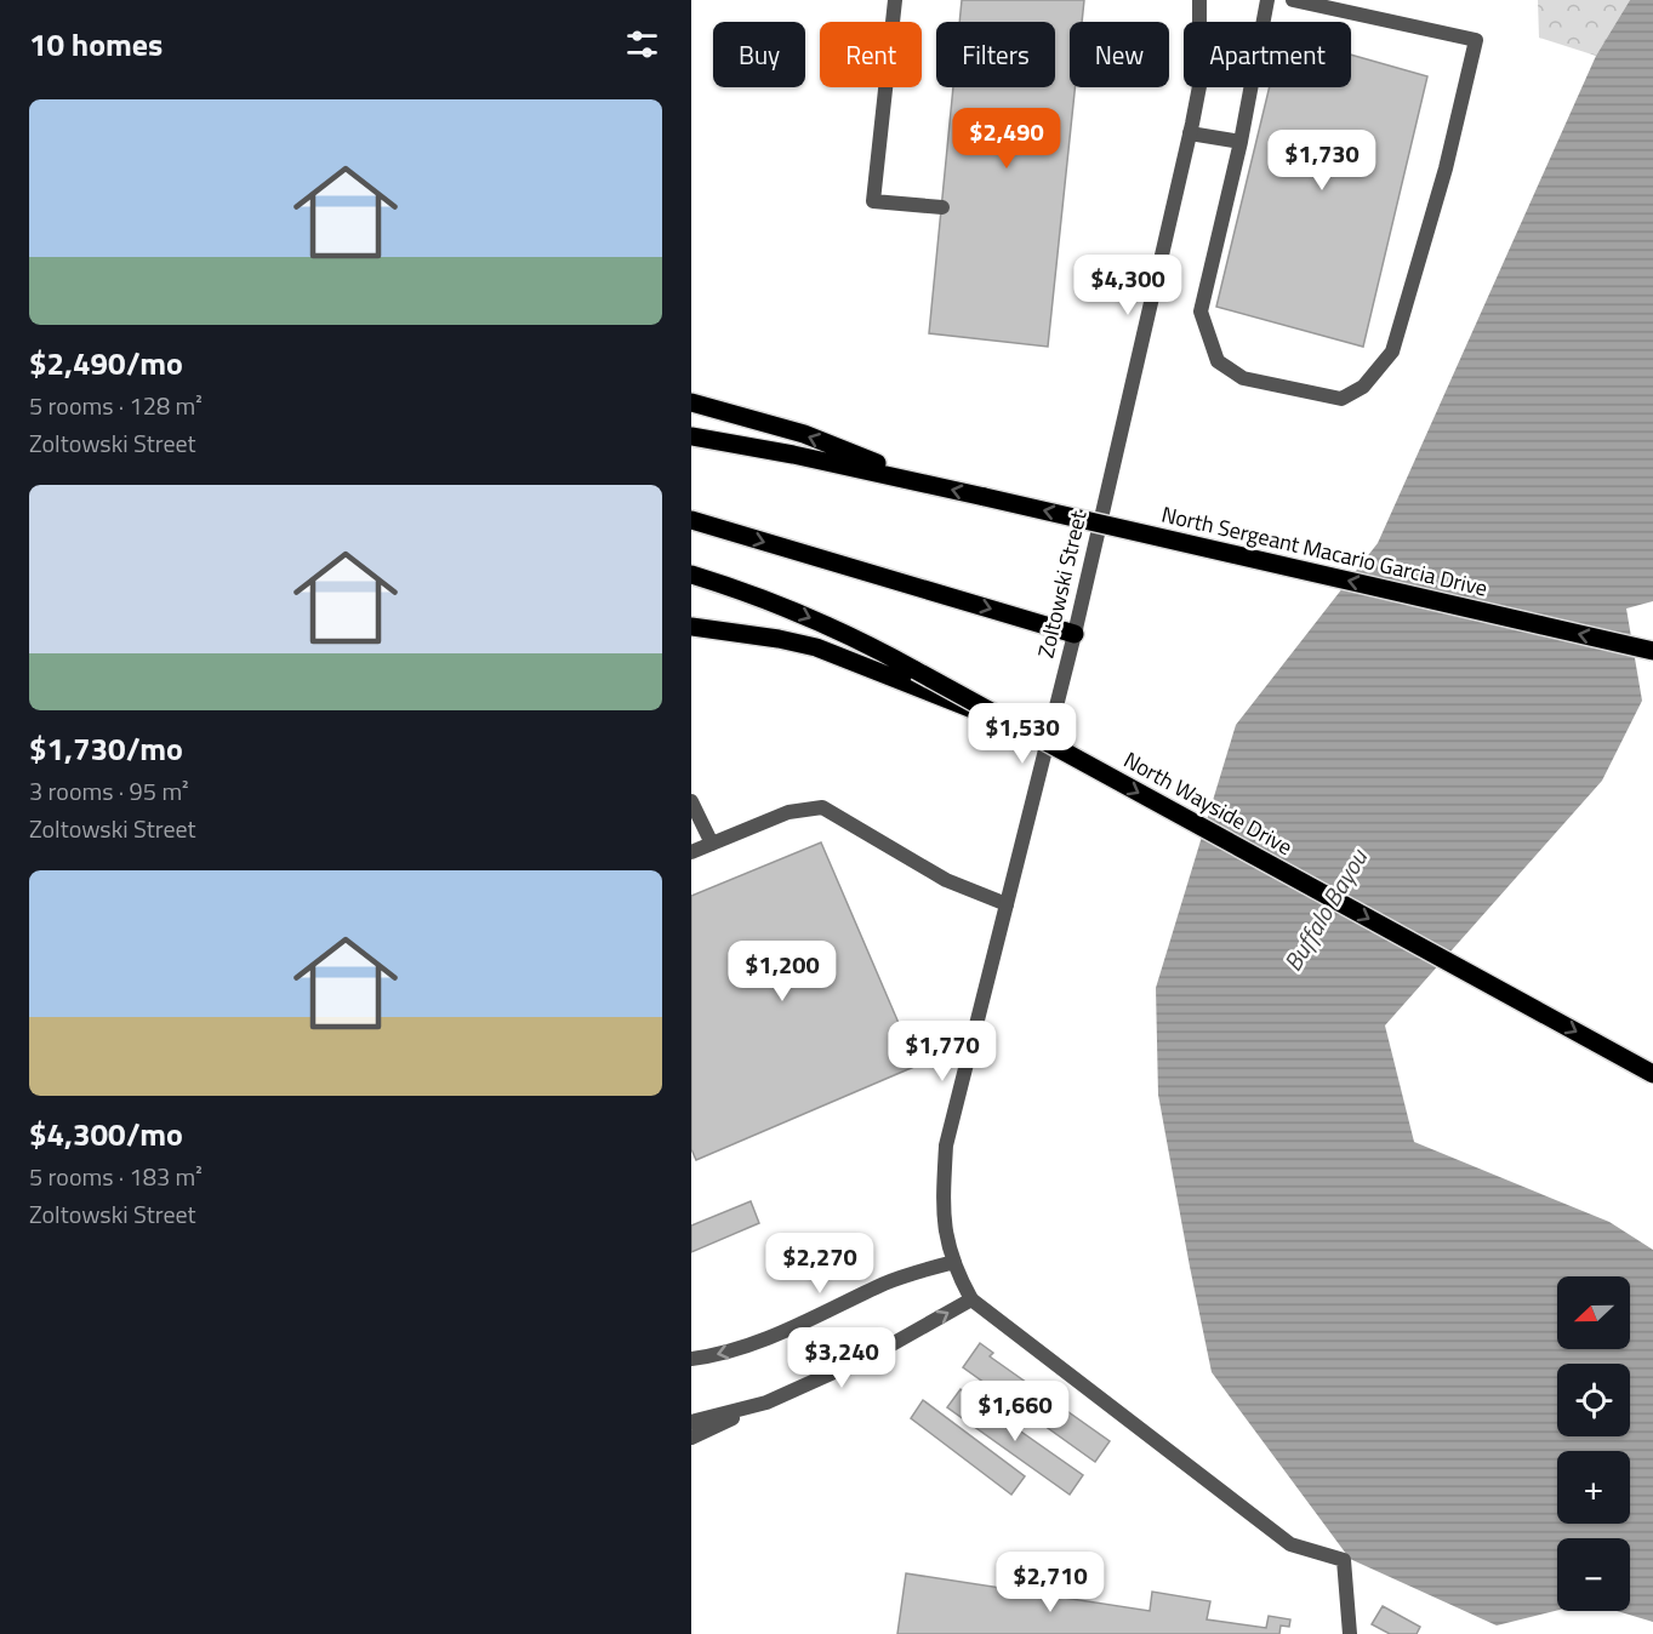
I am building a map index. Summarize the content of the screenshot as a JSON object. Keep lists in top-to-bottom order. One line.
{"streets":{"main road":["North Sergeant Macario Garcia Drive","North Wayside Drive"],"street":["Zoltowski Street"]},"one_way":["North Sergeant Macario Garcia Drive"],"water":["Buffalo Bayou"],"north":"left","page":{"heading":"10 homes","chip":["Buy","Rent","Filters","New","Apartment"],"list":[{"name":"$2,490/mo","note":"5 rooms · 128 m² · Zoltowski Street"},{"name":"$1,730/mo","note":"3 rooms · 95 m² · Zoltowski Street"},{"name":"$4,300/mo","note":"5 rooms · 183 m² · Zoltowski Street"}],"price":["$2,490","$1,730","$4,300","$1,530","$1,200","$1,770","$2,270","$3,240","$1,660","$2,710"],"map_buttons":["+","−"]}}
